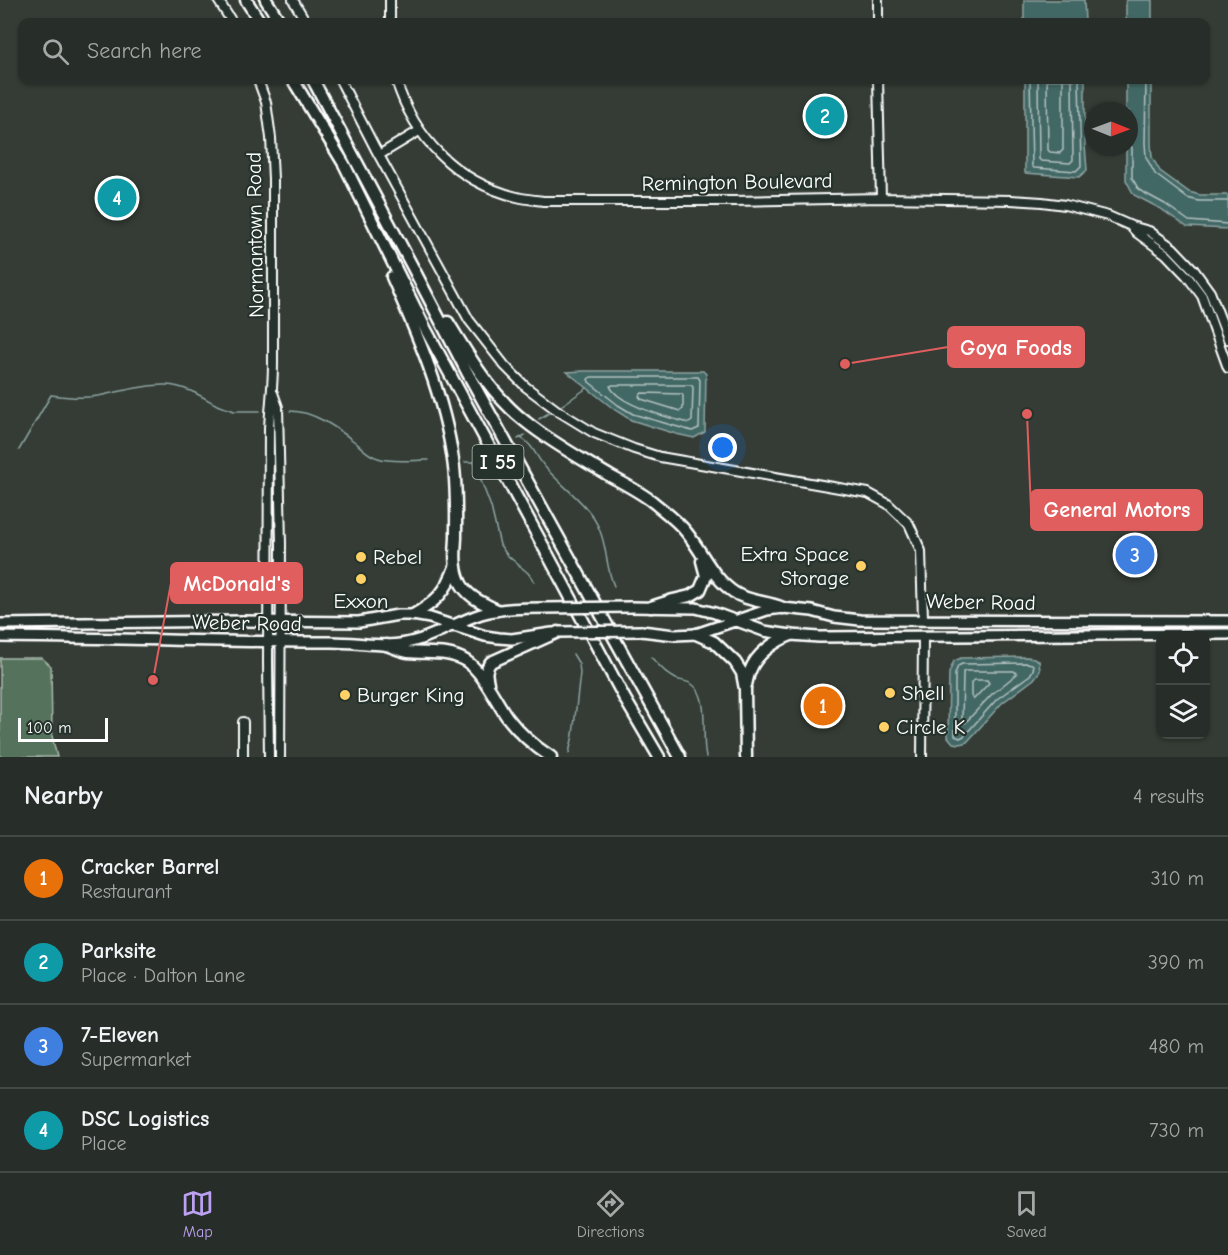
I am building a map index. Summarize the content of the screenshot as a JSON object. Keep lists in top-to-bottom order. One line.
{"streets":{"highway":["I 55"],"main road":["Weber Road"],"street":["Remington Boulevard","Normantown Road"]},"crossings":[["Normantown Road","Weber Road"]],"places":["Goya Foods","General Motors","Rebel","Extra Space Storage","Exxon","McDonald's","Shell","Burger King","Circle K"],"scale_bar":"100 m","north":"right","page":{"search":"Search here","pins":["2","4","3","1"],"scale":"100 m","heading":["Nearby","4 results"],"list":[{"mark":"1","name":"Cracker Barrel","note":"Restaurant","value":"310 m"},{"mark":"2","name":"Parksite","note":"Place · Dalton Lane","value":"390 m"},{"mark":"3","name":"7-Eleven","note":"Supermarket","value":"480 m"},{"mark":"4","name":"DSC Logistics","note":"Place","value":"730 m"}],"nav":["Map","Directions","Saved"]}}
